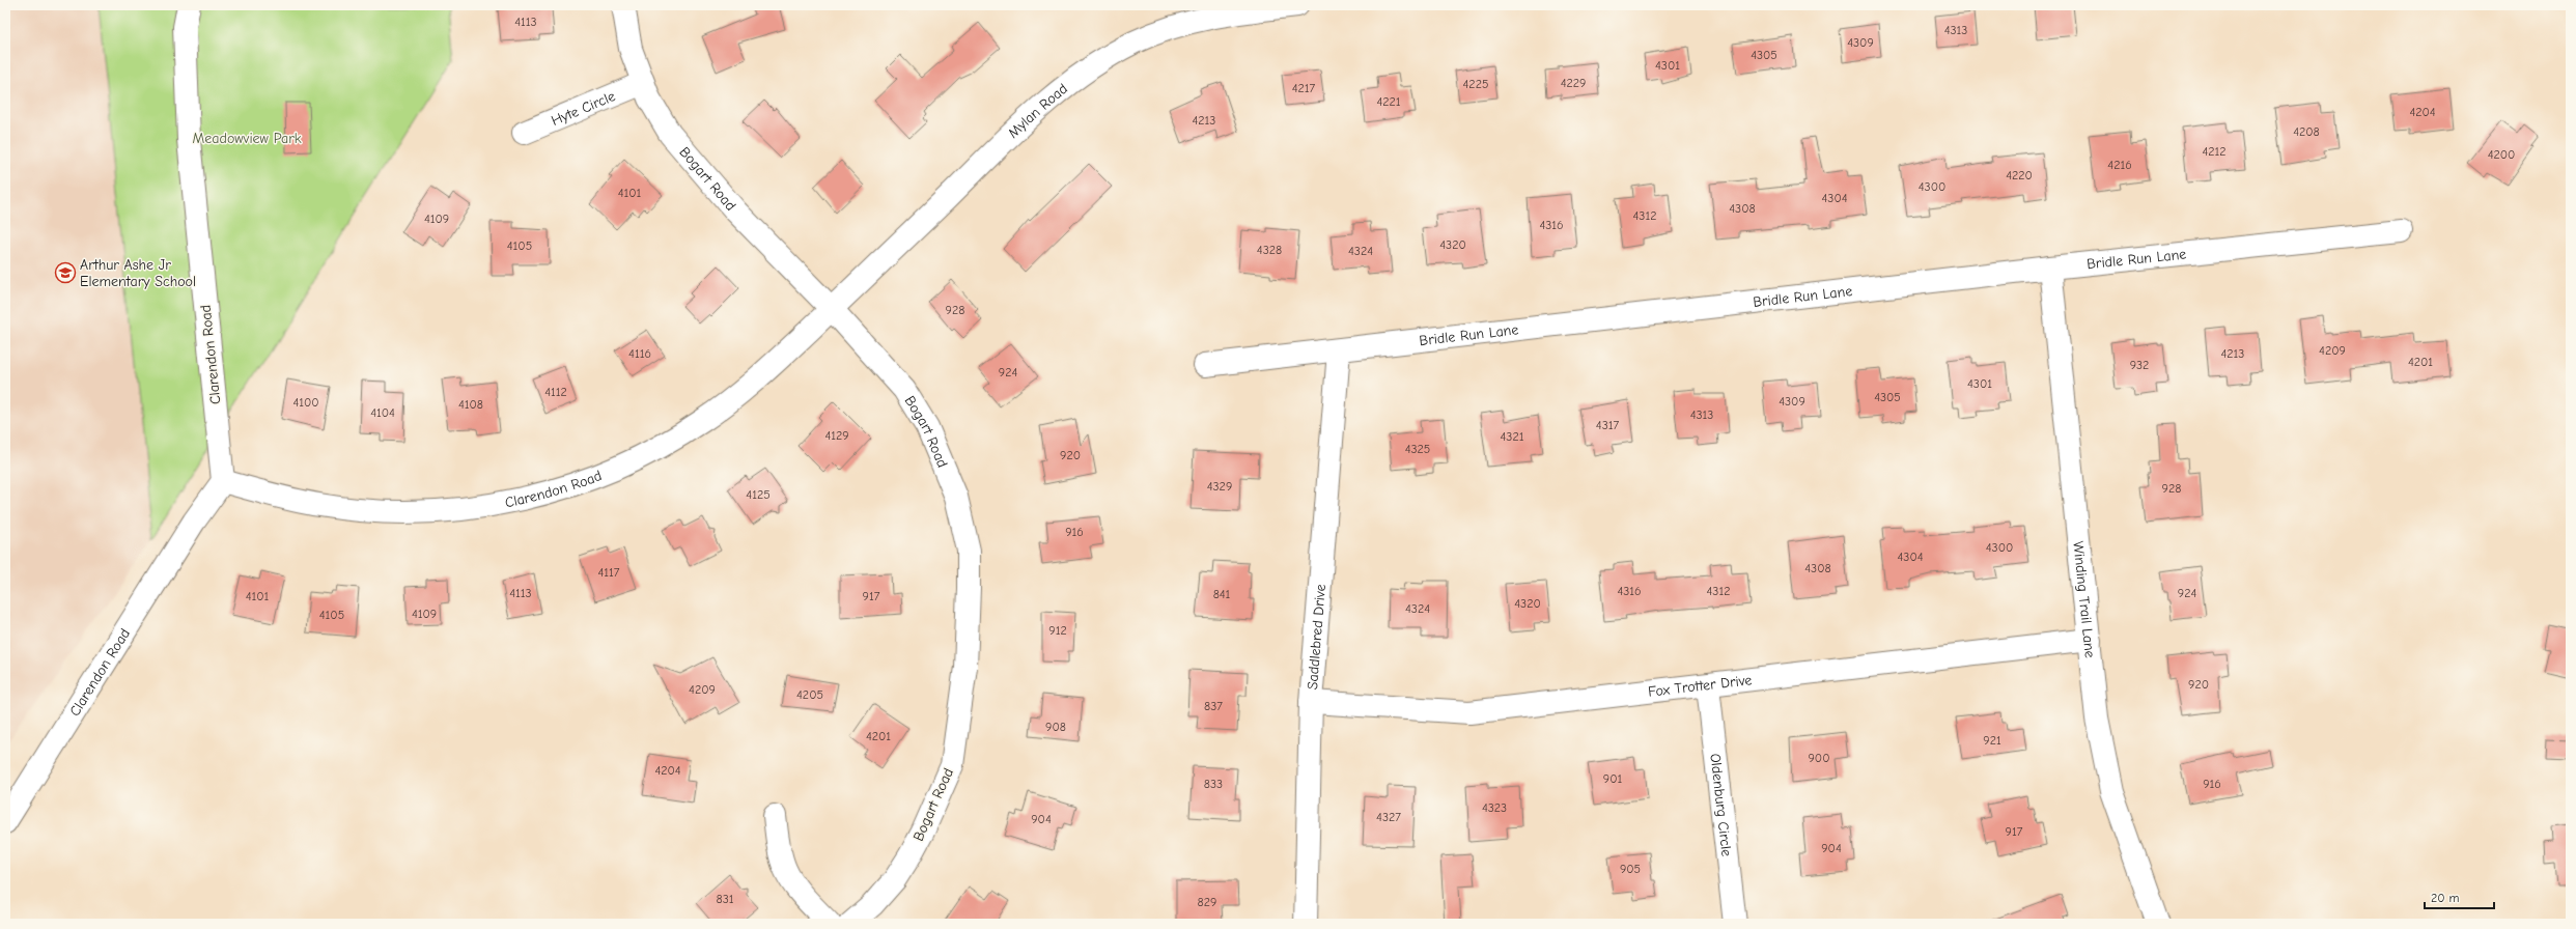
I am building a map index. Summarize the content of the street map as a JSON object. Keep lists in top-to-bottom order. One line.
{"streets":{"street":["Hyte Circle","Mylan Road","Bogart Road","Bridle Run Lane","Clarendon Road","Winding Trail Lane","Saddlebred Drive","Fox Trotter Drive","Oldenburg Circle"]},"crossings":[["Hyte Circle","Bogart Road"],["Mylan Road","Bogart Road"],["Mylan Road","Clarendon Road"],["Bogart Road","Clarendon Road"],["Bridle Run Lane","Winding Trail Lane"],["Bridle Run Lane","Saddlebred Drive"],["Winding Trail Lane","Fox Trotter Drive"],["Saddlebred Drive","Fox Trotter Drive"],["Fox Trotter Drive","Oldenburg Circle"]],"parks":["Meadowview Park"],"places":{"school or university":["Arthur Ashe Jr Elementary School"]},"house_numbers":["4113","4313","4309","4305","4301","4229","4225","4217","4221","4204","4213","4208","4212","4200","4216","4220","4300","4101","4304","4308","4312","4109","4316","4320","4105","4328","4324","928","4209","4116","4213","4201","932","924","4301","4112","4305","4309","4100","4108","4104","4313","4317","4129","4321","4325","920","4329","928","4125","916","4300","4304","4308","4117","4316","4312","4113","924","841","4101","917","4320","4324","4109","4105","912","920","4209","4205","837","908","4201","921","900","4204","901","833","916","4323","4327","904","917","904","905","831","829"],"scale_bar":"20 m"}
